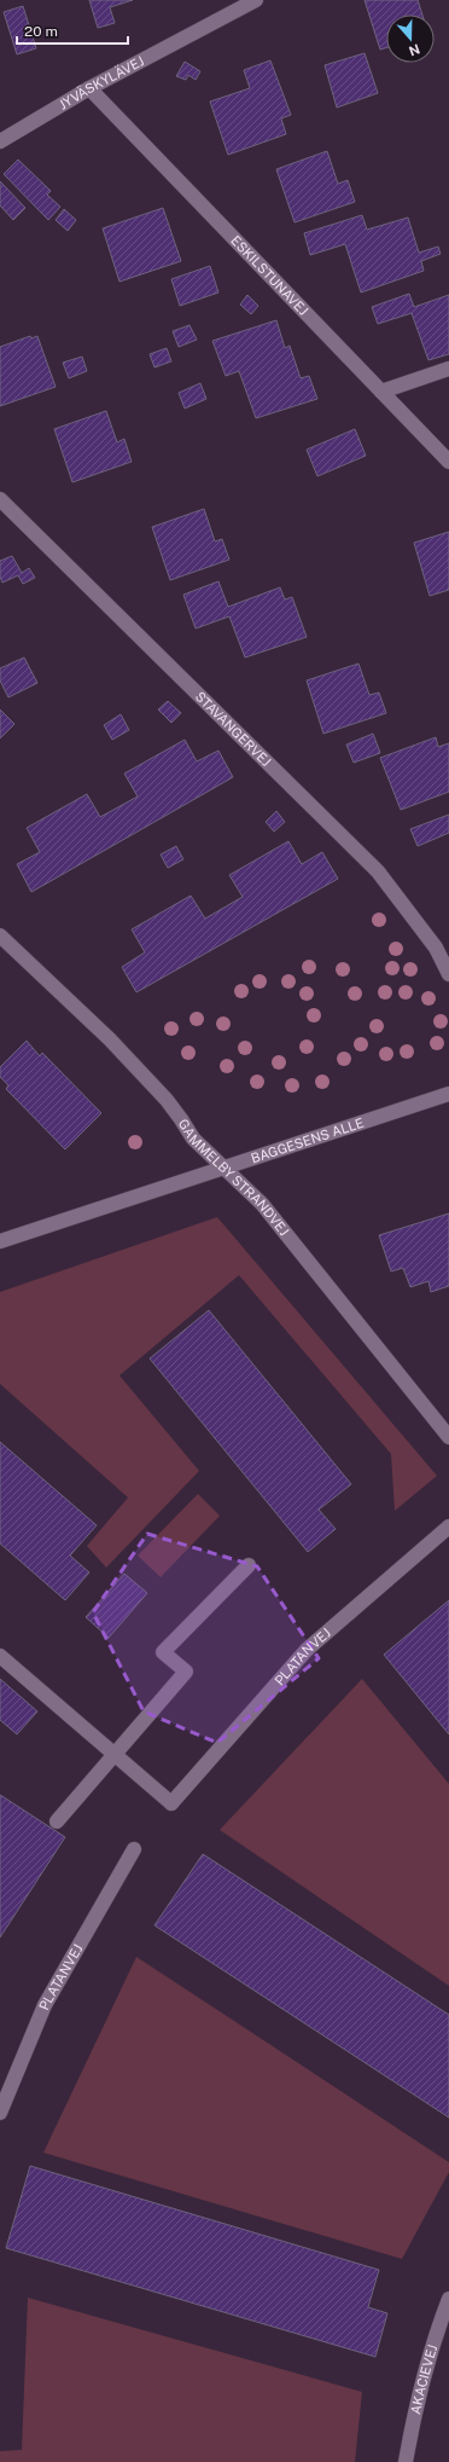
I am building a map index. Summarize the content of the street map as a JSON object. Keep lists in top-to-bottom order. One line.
{"streets":{"street":["JYVÄSKYLÄVEJ","ESKILSTUNAVEJ","STAVANGERVEJ","BAGGESENS ALLE","GAMMELBY STRANDVEJ","PLATANVEJ","AKACIEVEJ"]},"crossings":[["JYVÄSKYLÄVEJ","ESKILSTUNAVEJ"],["BAGGESENS ALLE","GAMMELBY STRANDVEJ"]],"scale_bar":"20 m","north":"bottom"}
